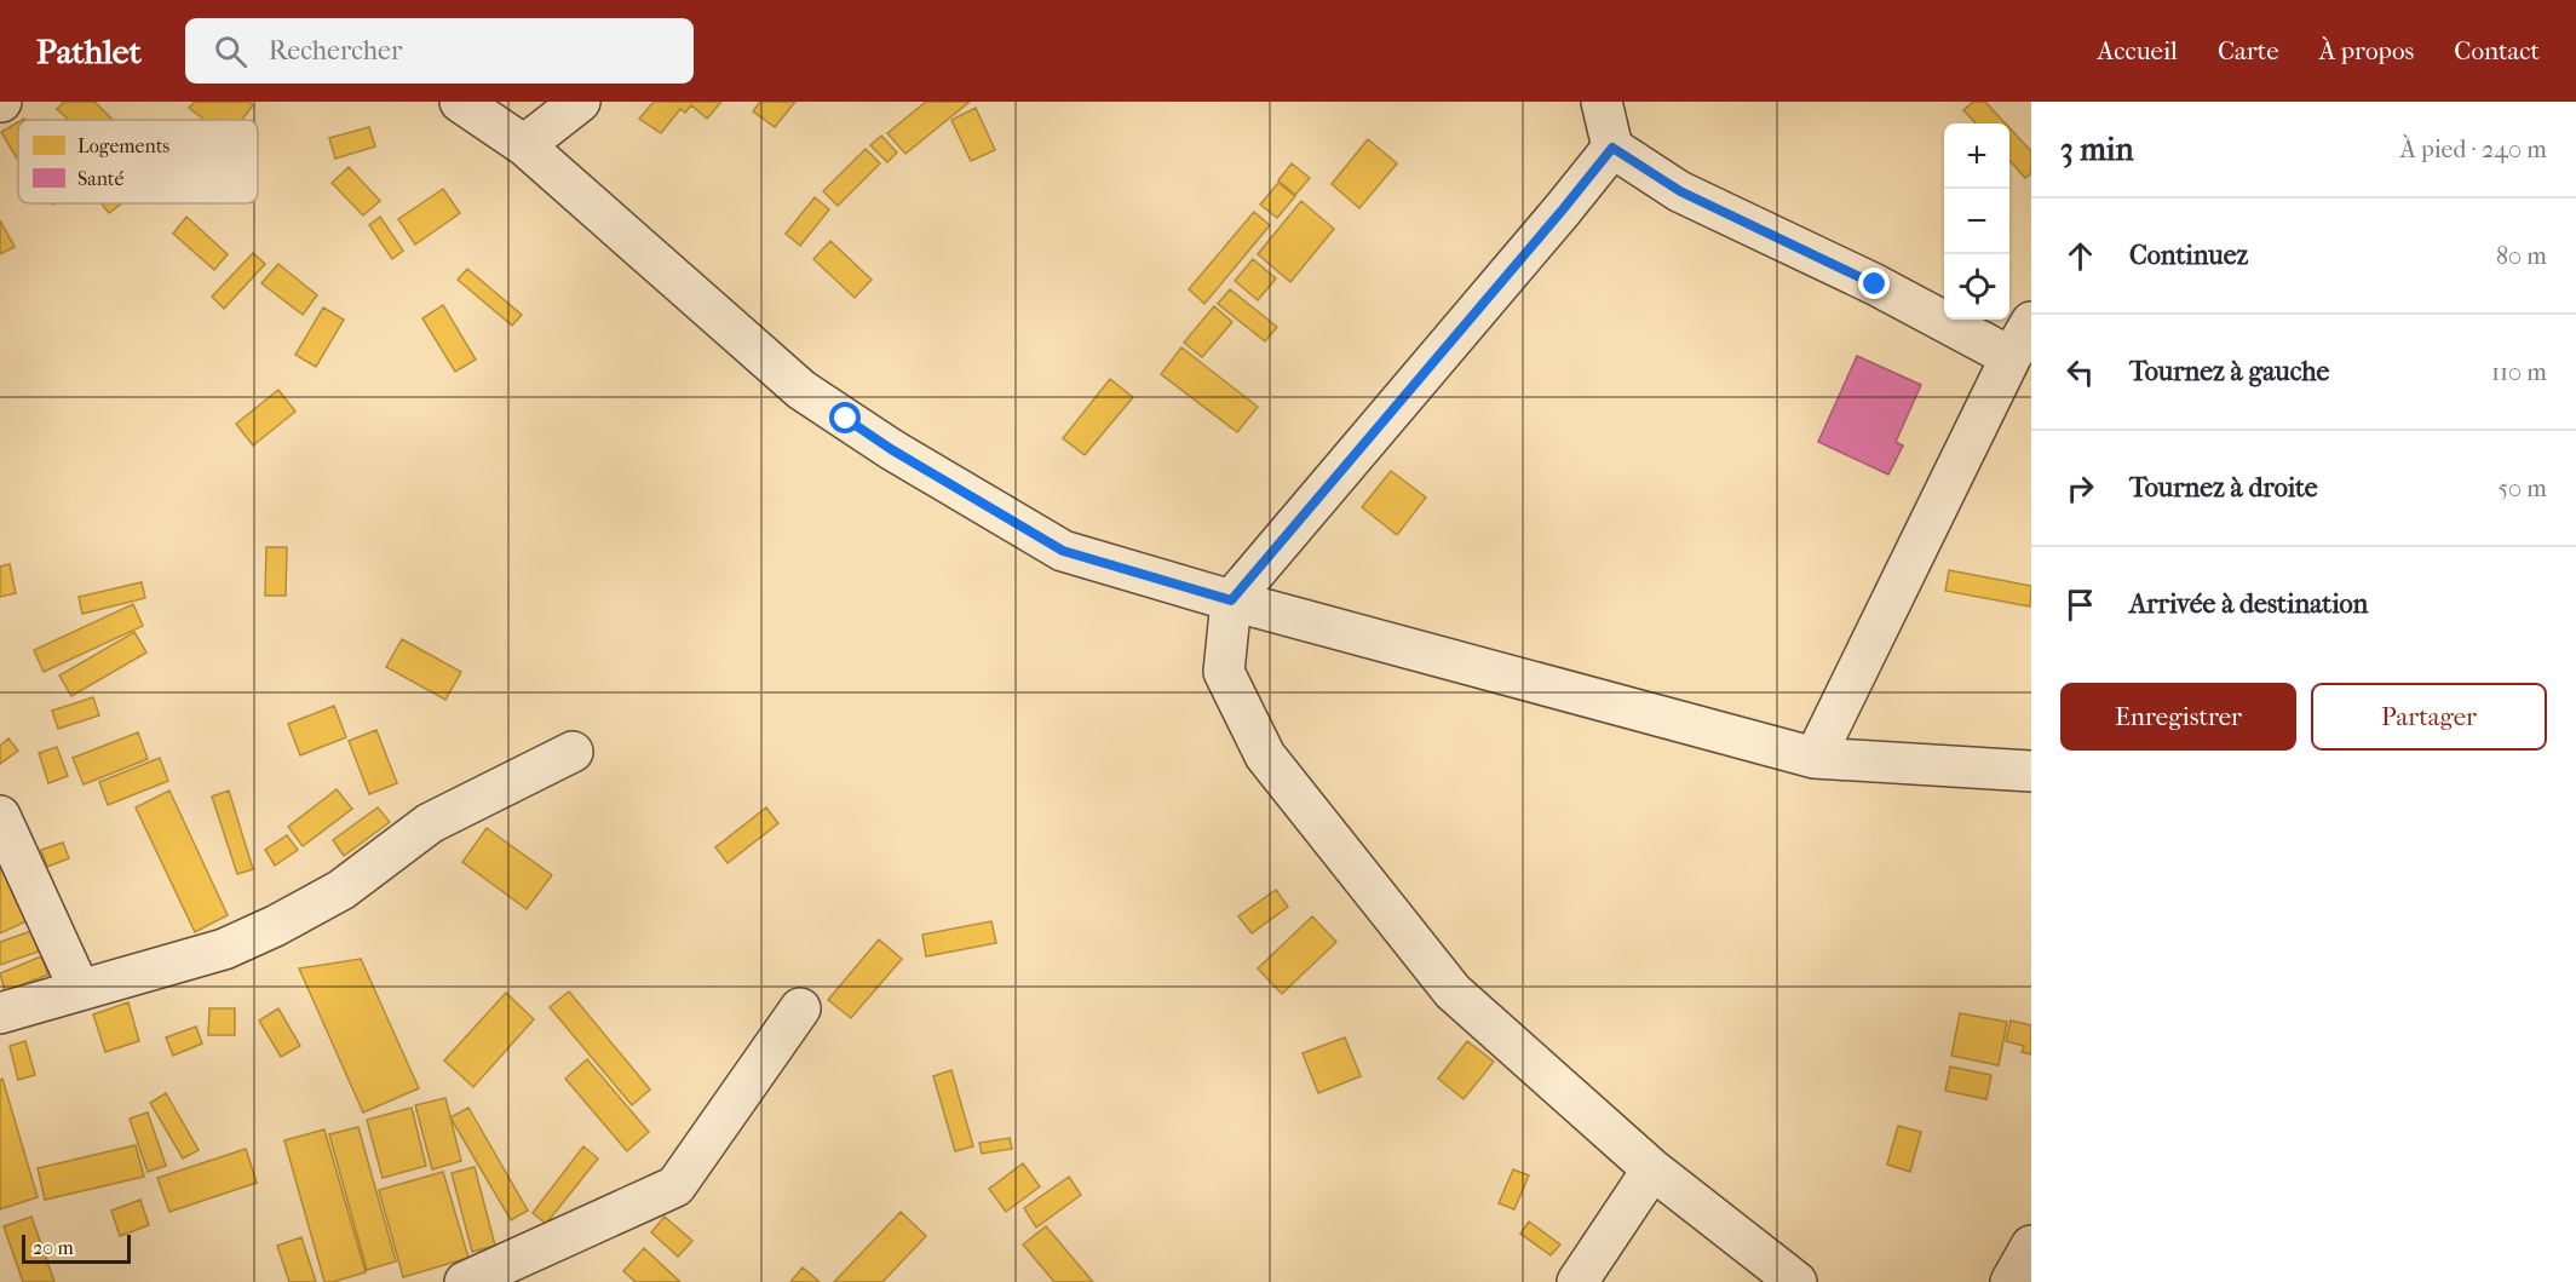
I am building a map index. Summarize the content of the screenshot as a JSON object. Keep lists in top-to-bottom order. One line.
{"legend":["Logements","Santé"],"scale_bar":"20 m","page":{"header":"Pathlet","search":"Rechercher","nav":["Accueil","Carte","À propos","Contact"],"heading":["3 min","À pied · 240 m"],"map_buttons":["+","−"],"list":[["Continuez","80 m"],["Tournez à gauche","110 m"],["Tournez à droite","50 m"],"Arrivée à destination"],"buttons":["Enregistrer","Partager"],"scale":"20 m"}}
